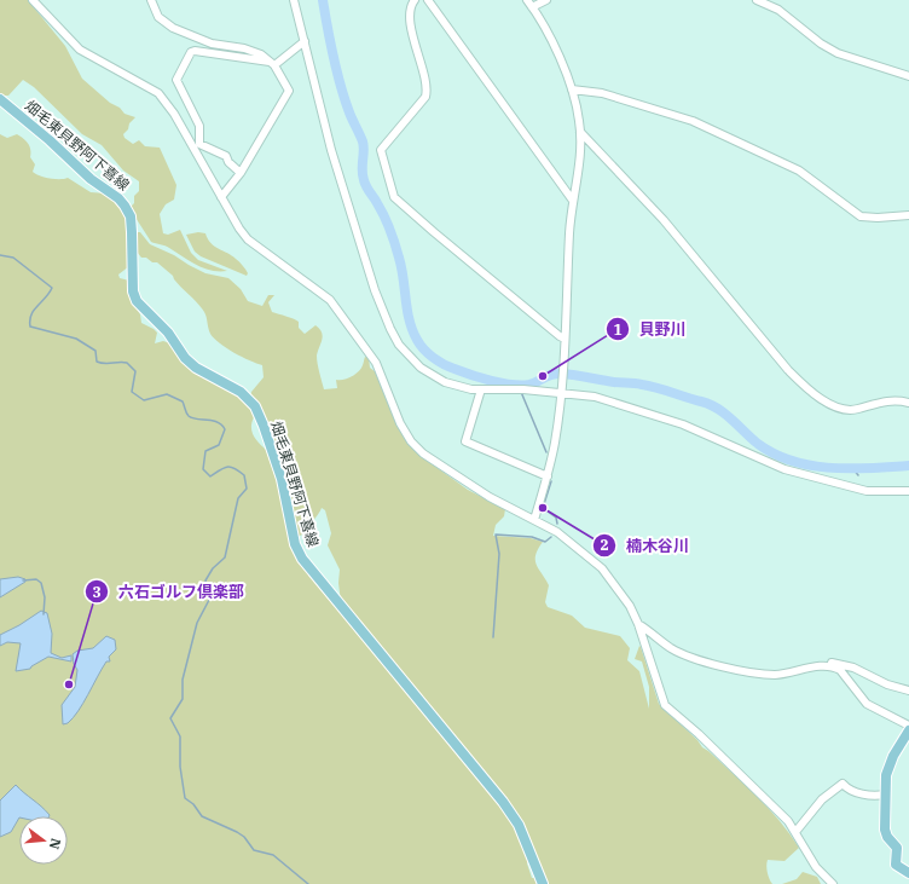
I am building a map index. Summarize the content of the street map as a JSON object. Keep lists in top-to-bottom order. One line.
{"streets":{"main road":["畑毛東貝野阿下喜線"]},"places":["貝野川","楠木谷川","六石ゴルフ倶楽部"],"north":"right"}
